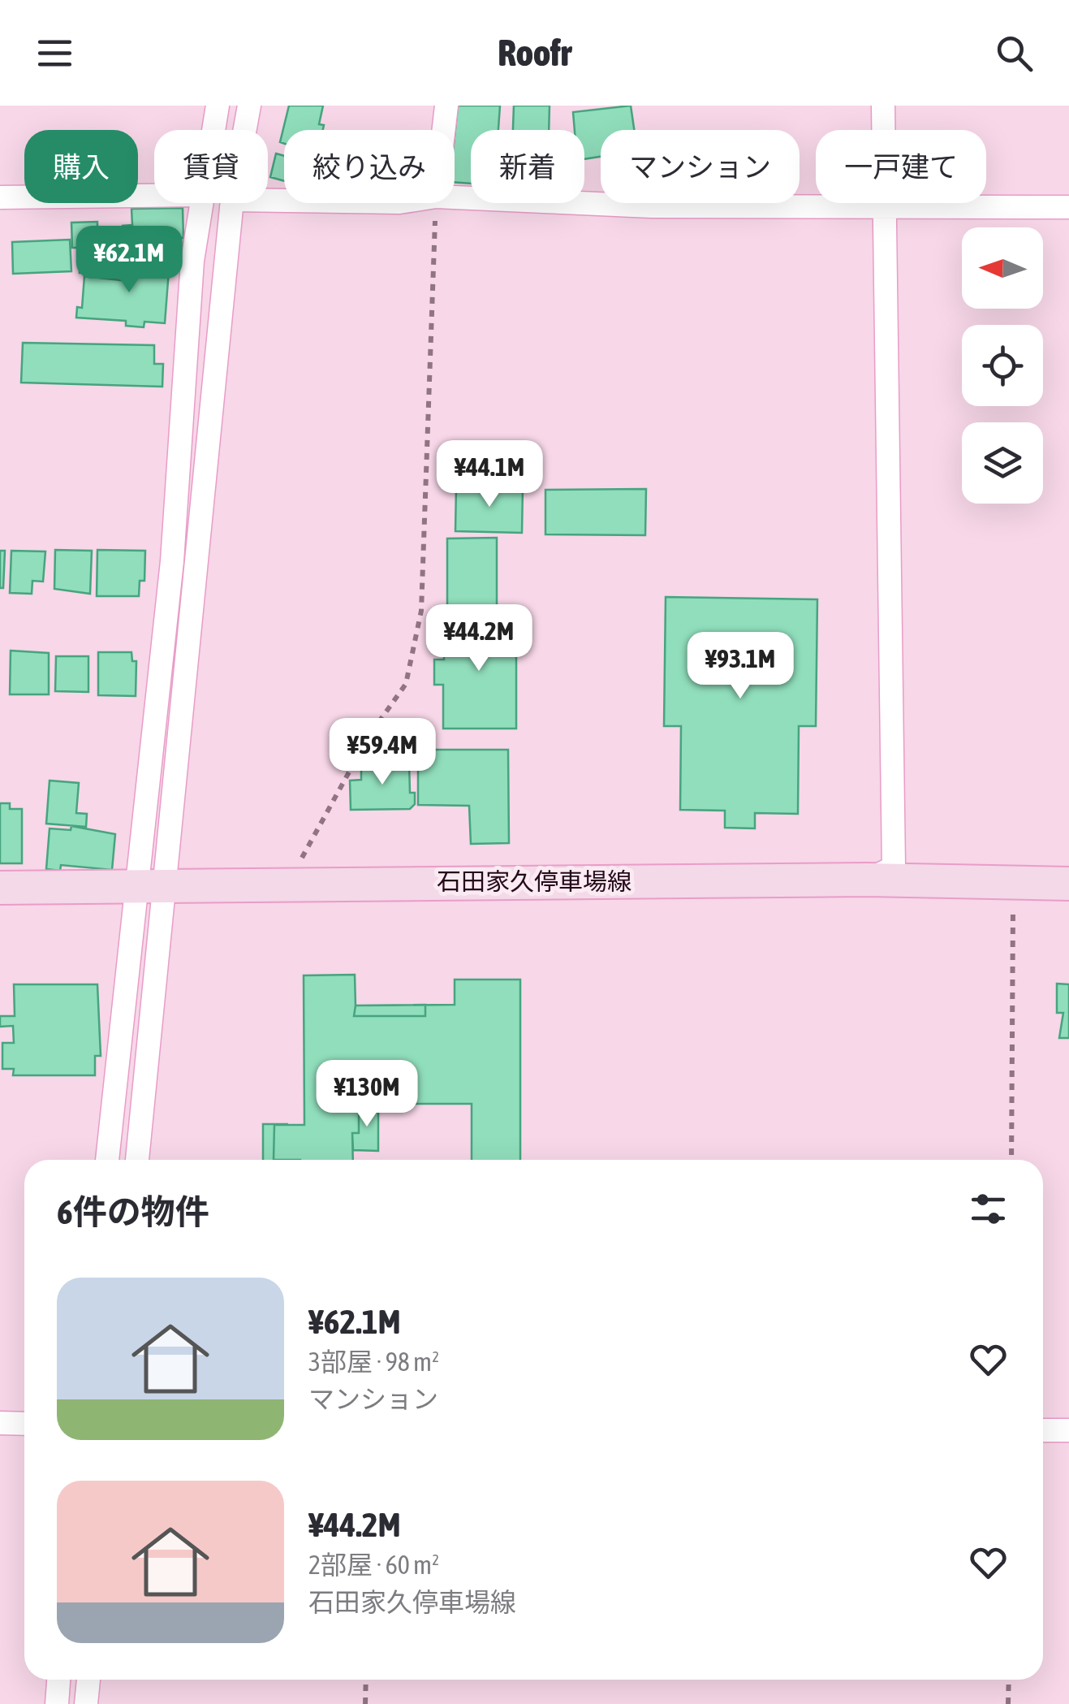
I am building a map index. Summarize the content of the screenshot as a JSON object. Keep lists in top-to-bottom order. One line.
{"streets":{"main road":["石田家久停車場線"]},"north":"left","page":{"header":"Roofr","chip":["購入","賃貸","絞り込み","新着","マンション","一戸建て"],"price":["¥62.1M","¥44.1M","¥44.2M","¥93.1M","¥59.4M","¥130M"],"heading":"6件の物件","list":[{"name":"¥62.1M","note":"3部屋 · 98 m² · マンション"},{"name":"¥44.2M","note":"2部屋 · 60 m² · 石田家久停車場線"}]}}
